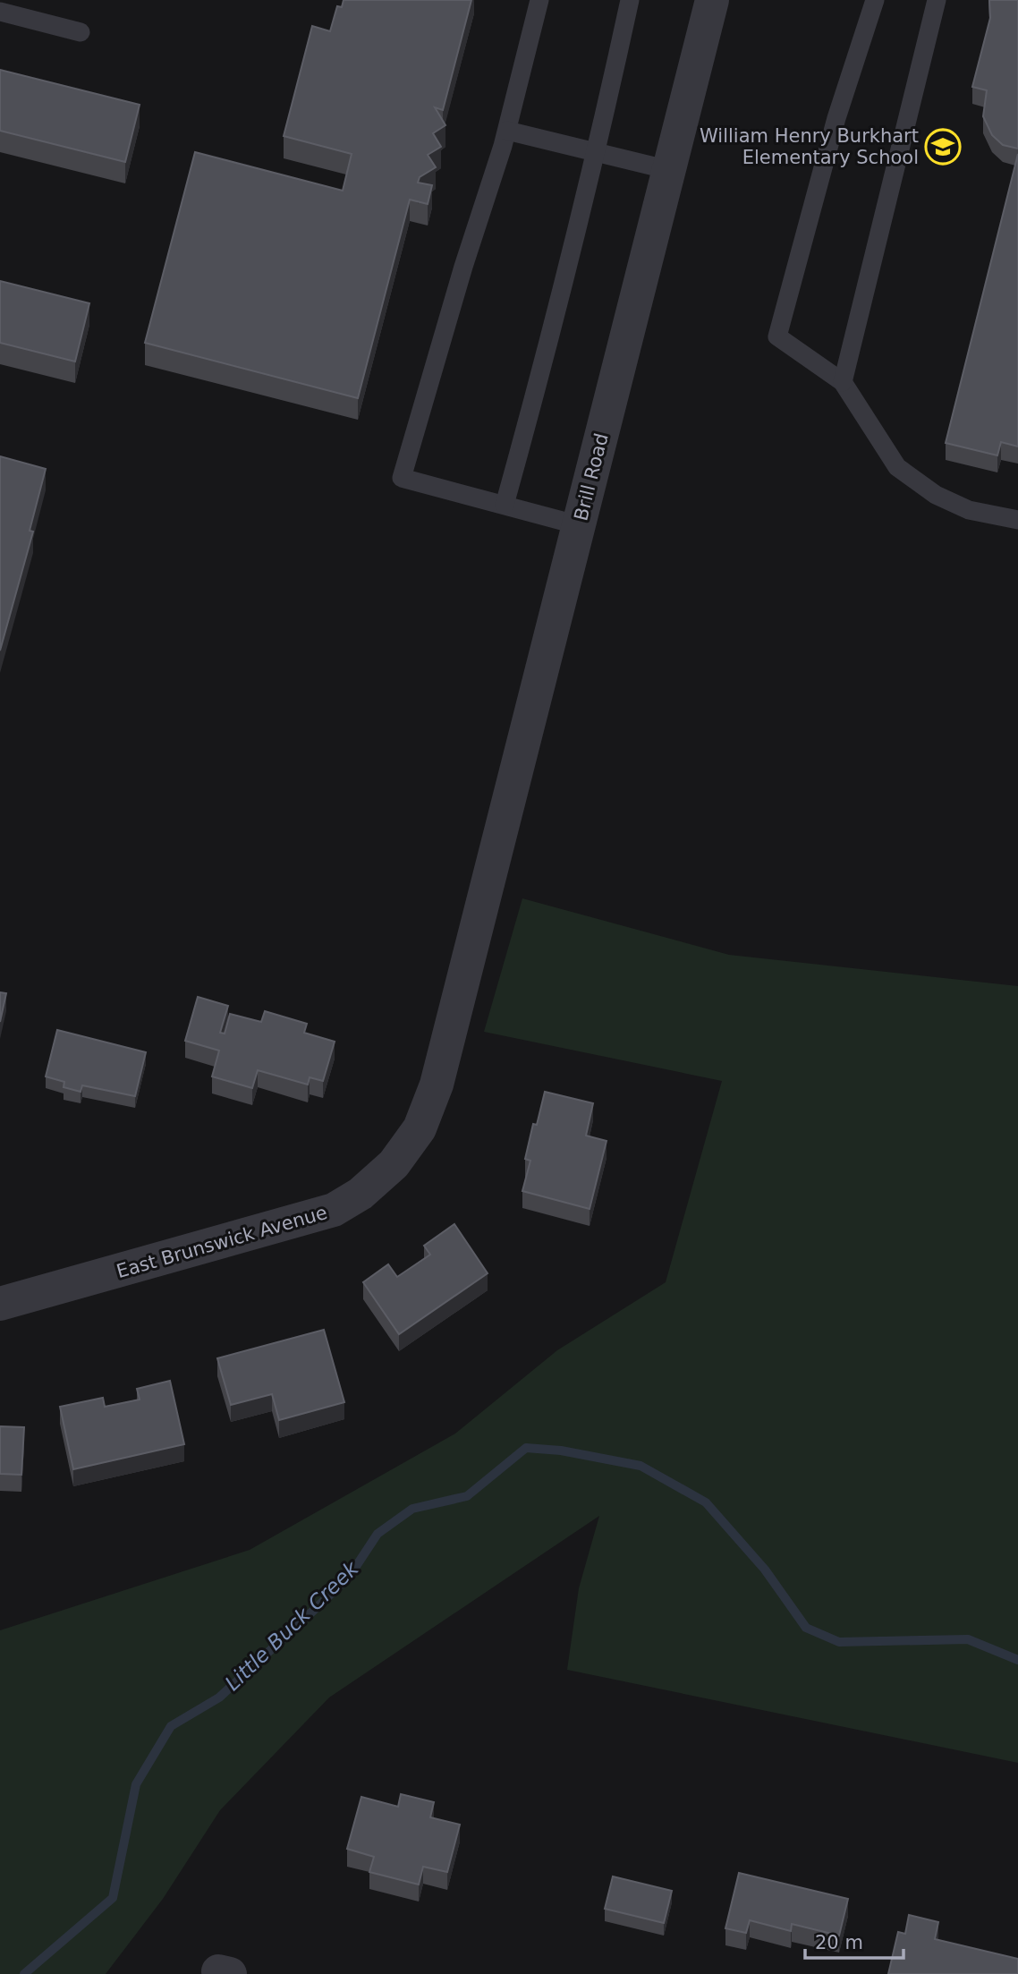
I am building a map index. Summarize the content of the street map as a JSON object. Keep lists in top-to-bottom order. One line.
{"streets":{"street":["Brill Road","East Brunswick Avenue"]},"crossings":[["Brill Road","East Brunswick Avenue"]],"water":["Little Buck Creek"],"places":{"school or university":["William Henry Burkhart Elementary School"]},"scale_bar":"20 m"}
